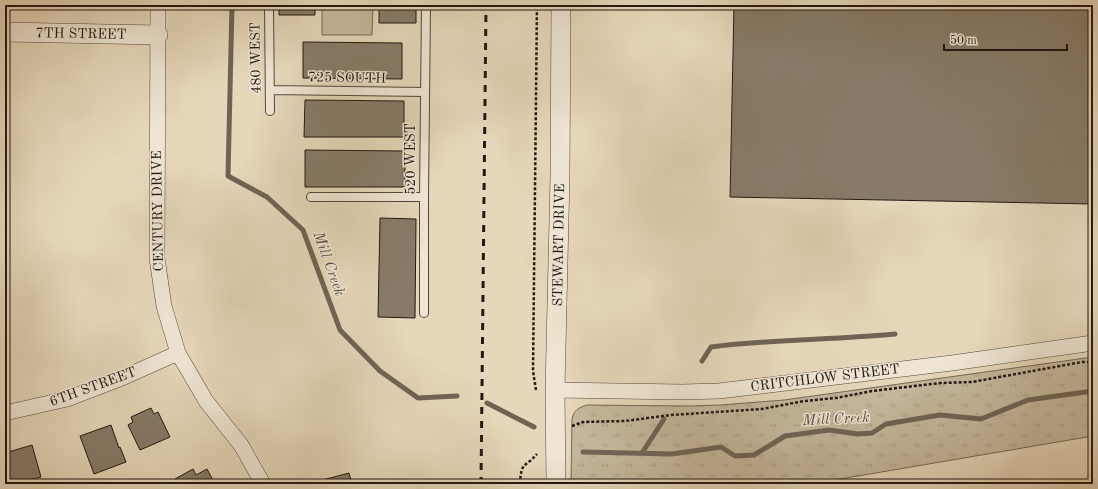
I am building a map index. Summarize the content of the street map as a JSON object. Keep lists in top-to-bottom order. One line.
{"streets":{"street":["7TH STREET","CENTURY DRIVE","STEWART DRIVE","CRITCHLOW STREET","6TH STREET"],"lane":["480 WEST","725 SOUTH","520 WEST"]},"crossings":[["7TH STREET","CENTURY DRIVE"],["480 WEST","725 SOUTH"],["725 SOUTH","520 WEST"],["CENTURY DRIVE","6TH STREET"],["STEWART DRIVE","CRITCHLOW STREET"]],"water":["Mill Creek"],"scale_bar":"50 m"}
